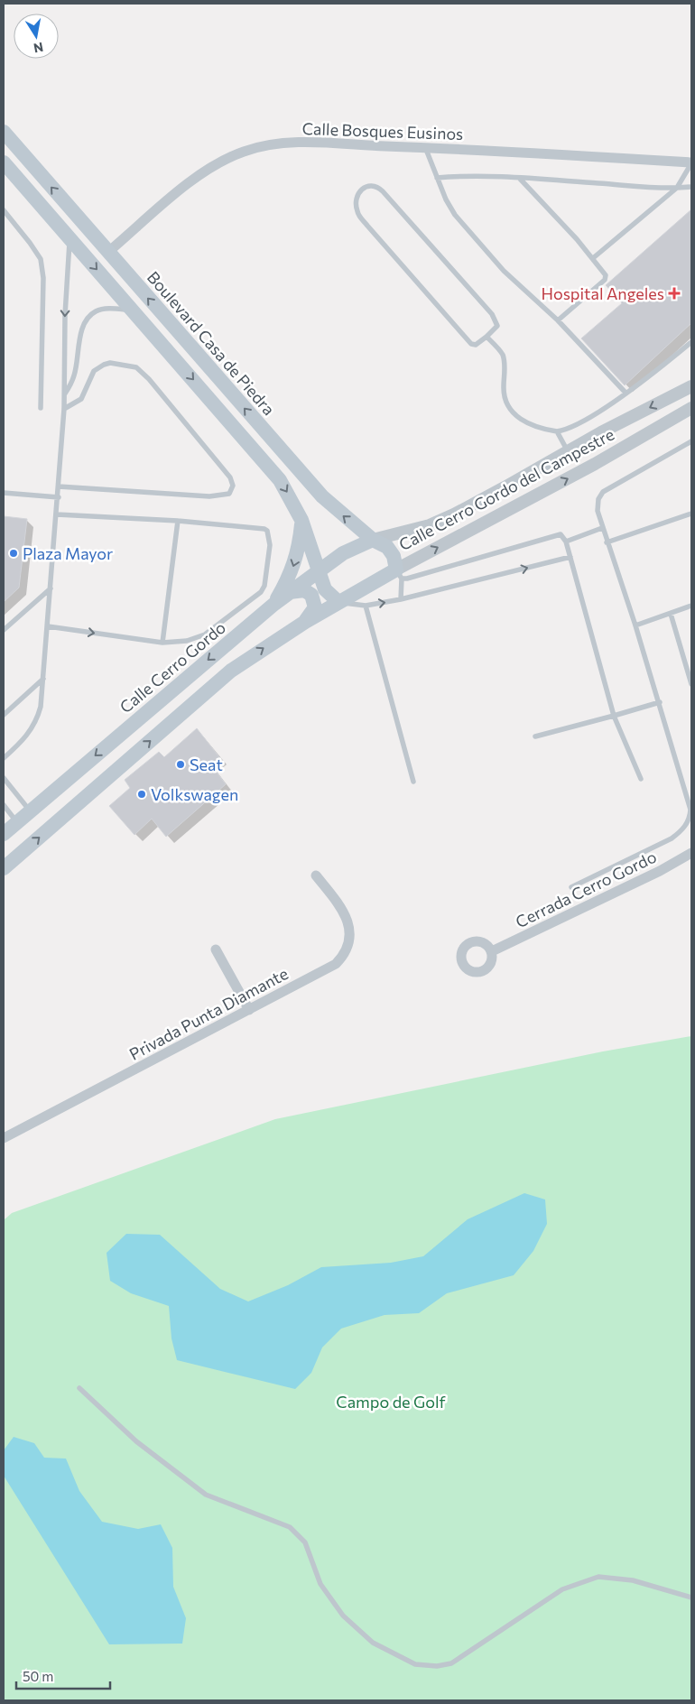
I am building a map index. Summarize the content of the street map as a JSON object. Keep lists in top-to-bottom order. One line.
{"streets":{"main road":["Boulevard Casa de Piedra","Calle Cerro Gordo del Campestre","Calle Cerro Gordo"],"street":["Calle Bosques Eusinos","Cerrada Cerro Gordo","Privada Punta Diamante"]},"crossings":[["Calle Bosques Eusinos","Boulevard Casa de Piedra"],["Boulevard Casa de Piedra","Calle Cerro Gordo del Campestre"],["Boulevard Casa de Piedra","Calle Cerro Gordo"],["Calle Cerro Gordo del Campestre","Calle Cerro Gordo"]],"parks":["Campo de Golf"],"places":{"health":["Hospital Angeles"],"other":["Plaza Mayor","Seat","Volkswagen"]},"scale_bar":"50 m","north":"bottom"}
